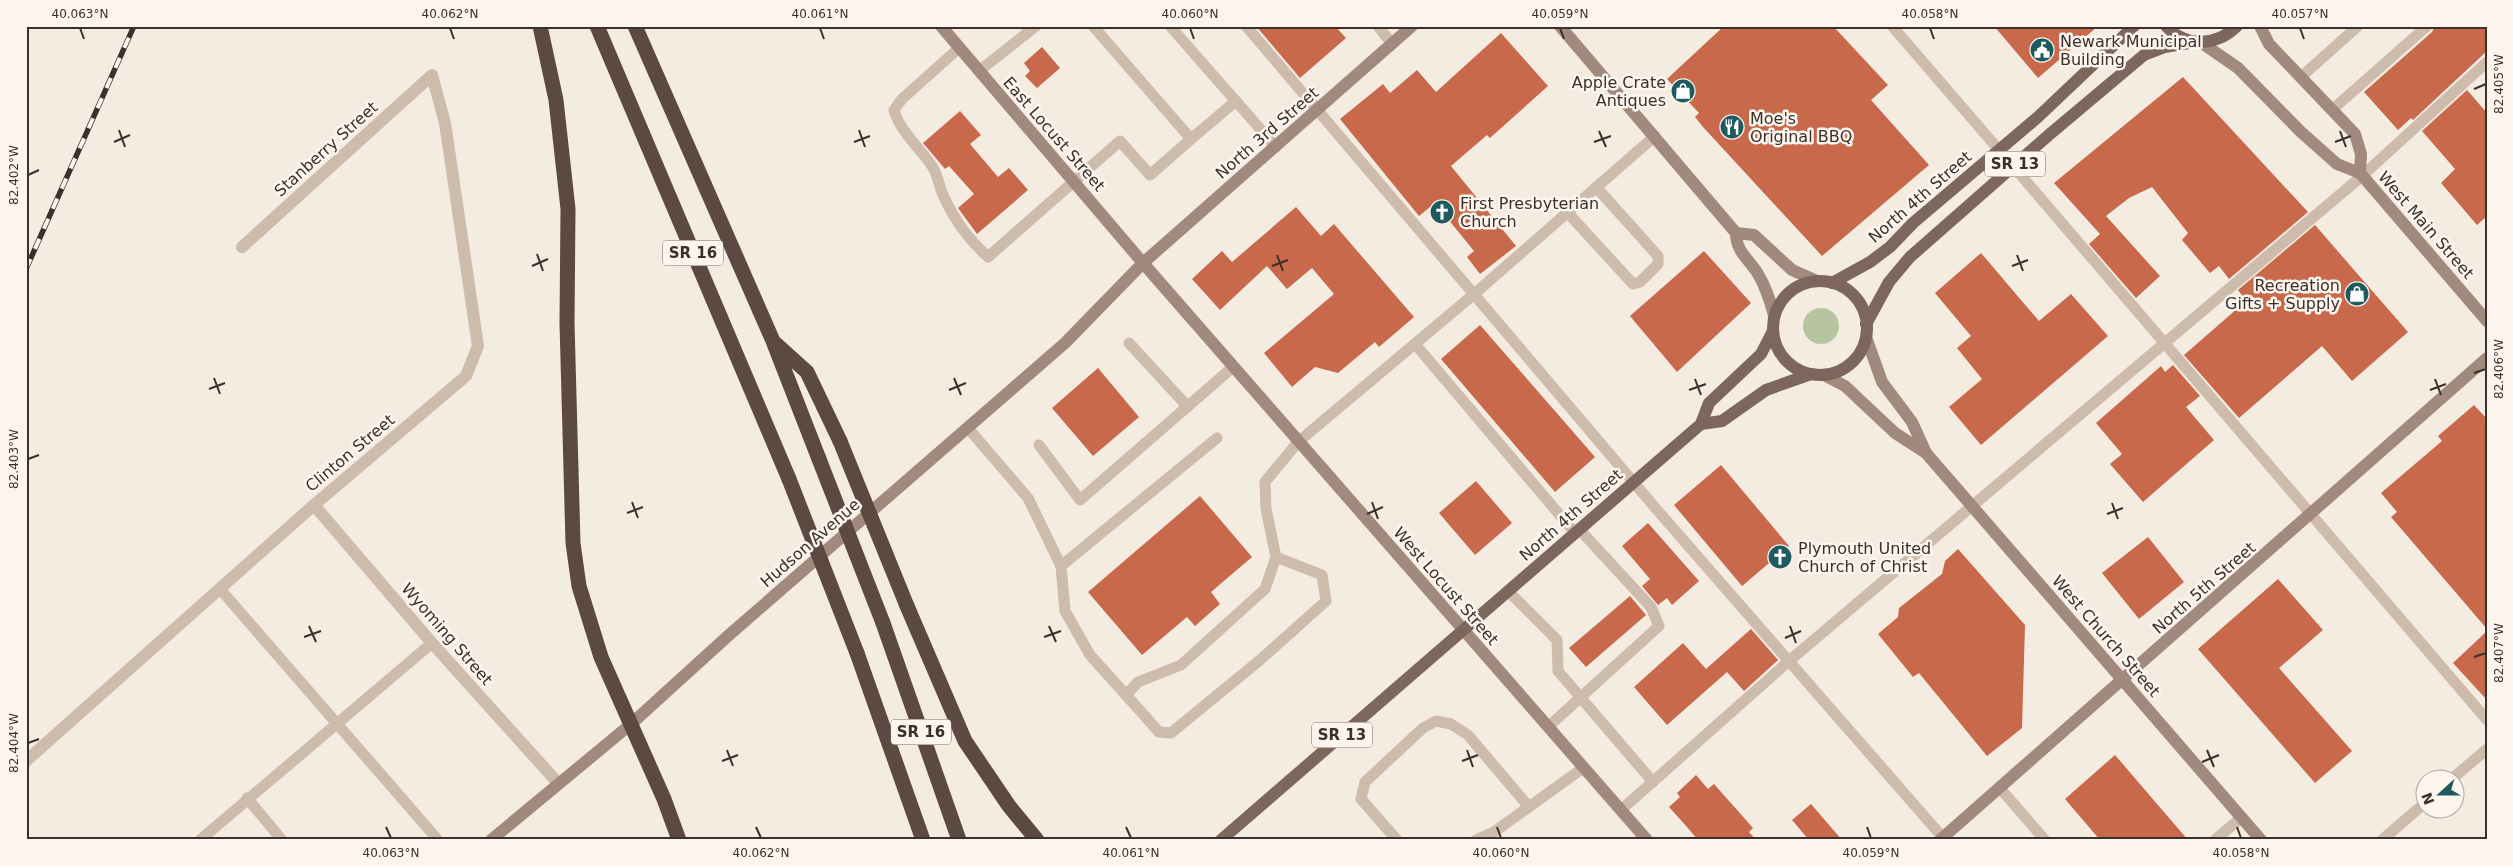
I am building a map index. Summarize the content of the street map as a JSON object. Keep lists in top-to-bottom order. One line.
{"streets":{"highway":["SR 16"],"main road":["SR 13","North 4th Street"],"street":["North 3rd Street","East Locust Street","Stanberry Street","West Main Street","Clinton Street","Hudson Avenue","West Locust Street","North 5th Street","Wyoming Street","West Church Street"]},"crossings":[["North 3rd Street","East Locust Street"],["North 3rd Street","Hudson Avenue"],["North 3rd Street","West Locust Street"],["East Locust Street","Hudson Avenue"],["East Locust Street","West Locust Street"],["Stanberry Street","Clinton Street"],["SR 13","North 4th Street"],["SR 13","West Locust Street"],["SR 13","West Church Street"],["North 4th Street","West Locust Street"],["North 4th Street","West Church Street"],["Clinton Street","Wyoming Street"],["Hudson Avenue","West Locust Street"],["Hudson Avenue","Wyoming Street"],["North 5th Street","West Church Street"]],"places":{"public building":["Newark Municipal Building"],"shop":["Apple Crate Antiques","Recreation Gifts + Supply"],"restaurant":["Moe's Original BBQ"],"church":["First Presbyterian Church","Plymouth United Church of Christ"]},"north":"left","coordinates":["40.063°N","40.062°N","40.061°N","40.060°N","40.059°N","40.058°N","40.057°N","82.405°W","82.402°W","82.406°W","82.403°W","82.407°W","82.404°W"]}
